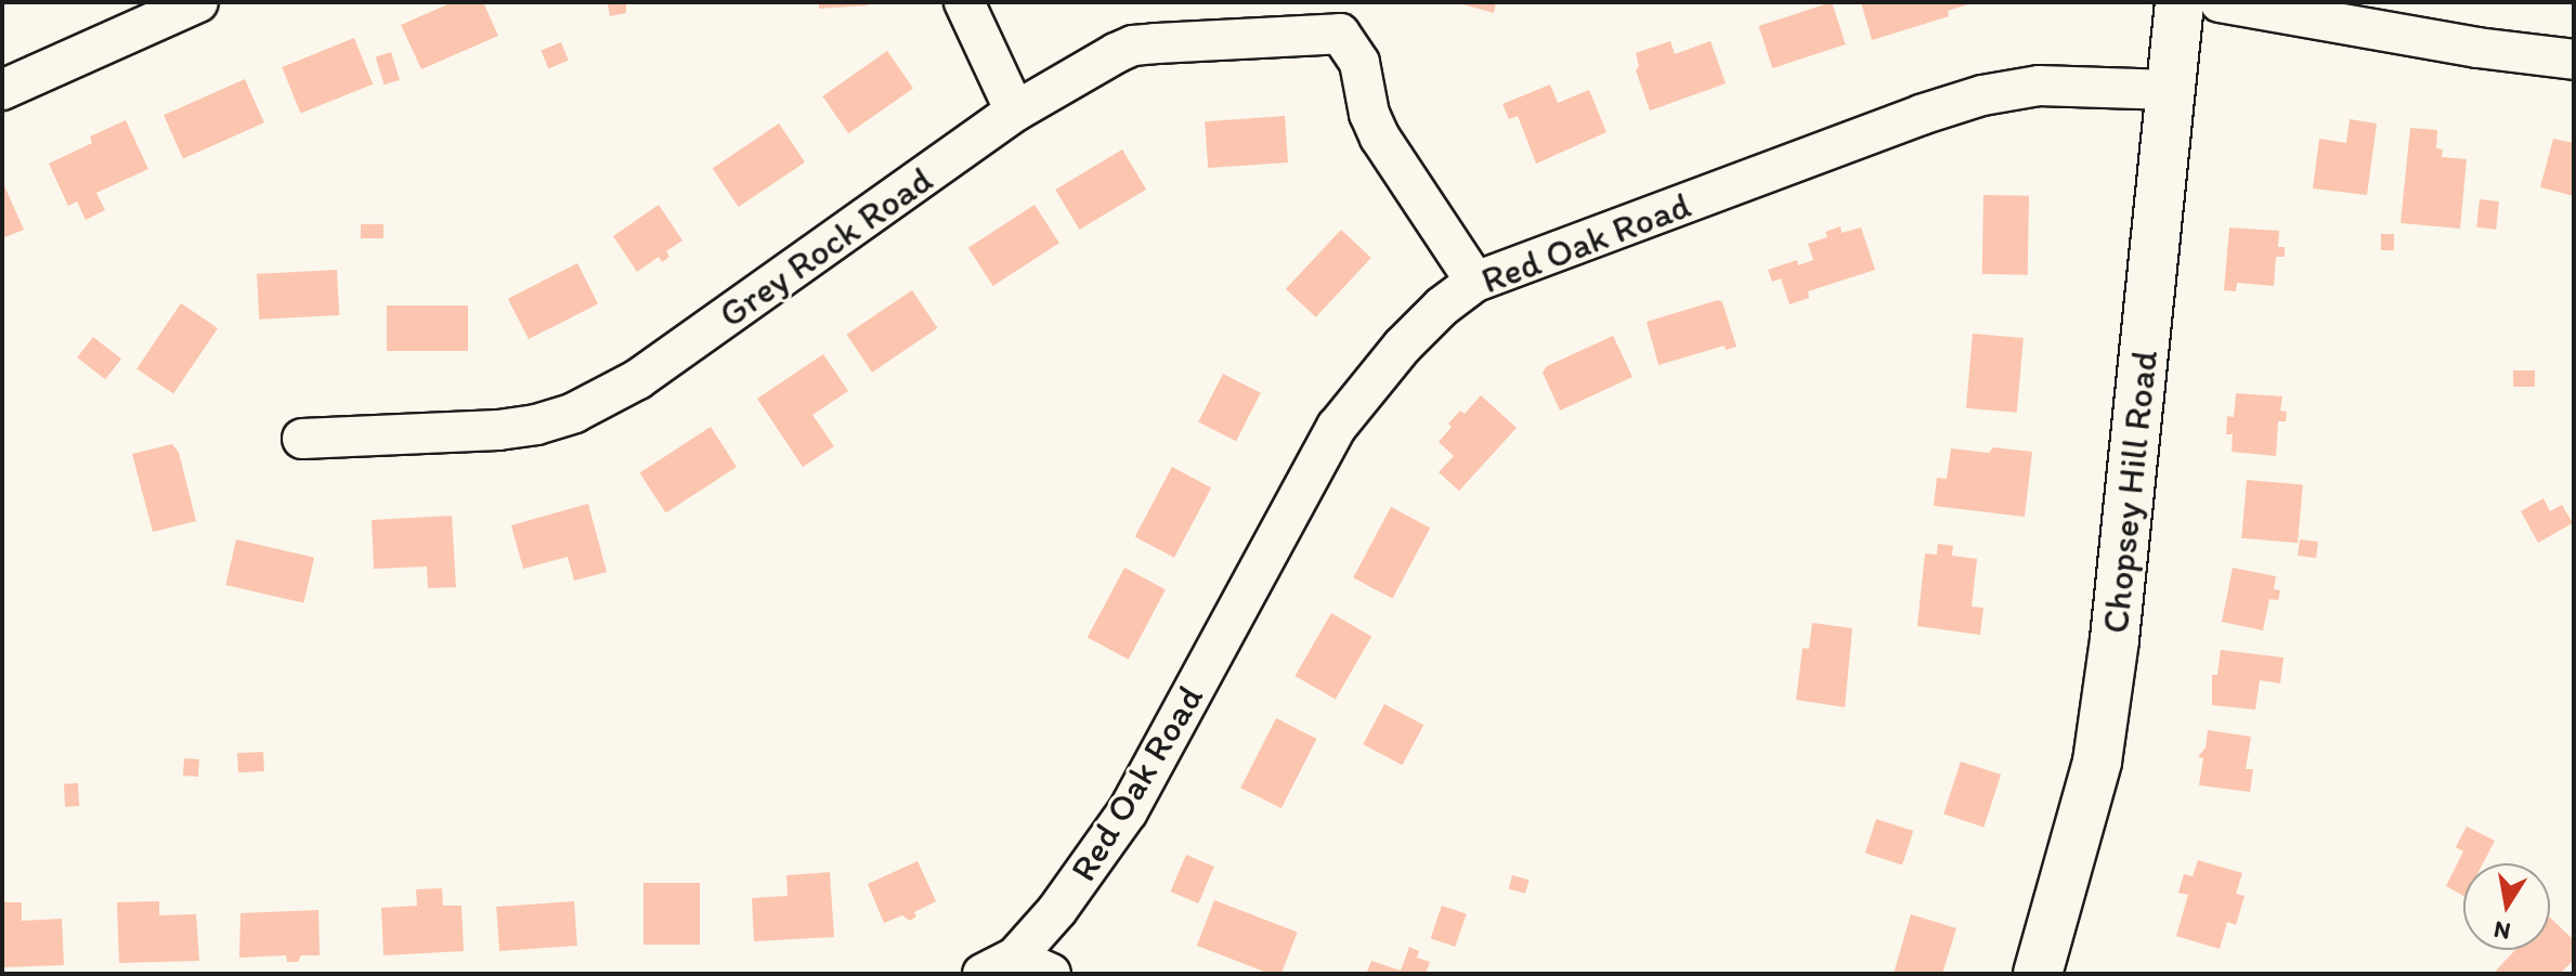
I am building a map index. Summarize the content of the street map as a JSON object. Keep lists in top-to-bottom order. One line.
{"streets":{"street":["Red Oak Road","Grey Rock Road","Chopsey Hill Road"]},"crossings":[["Red Oak Road","Chopsey Hill Road"]],"north":"bottom"}
